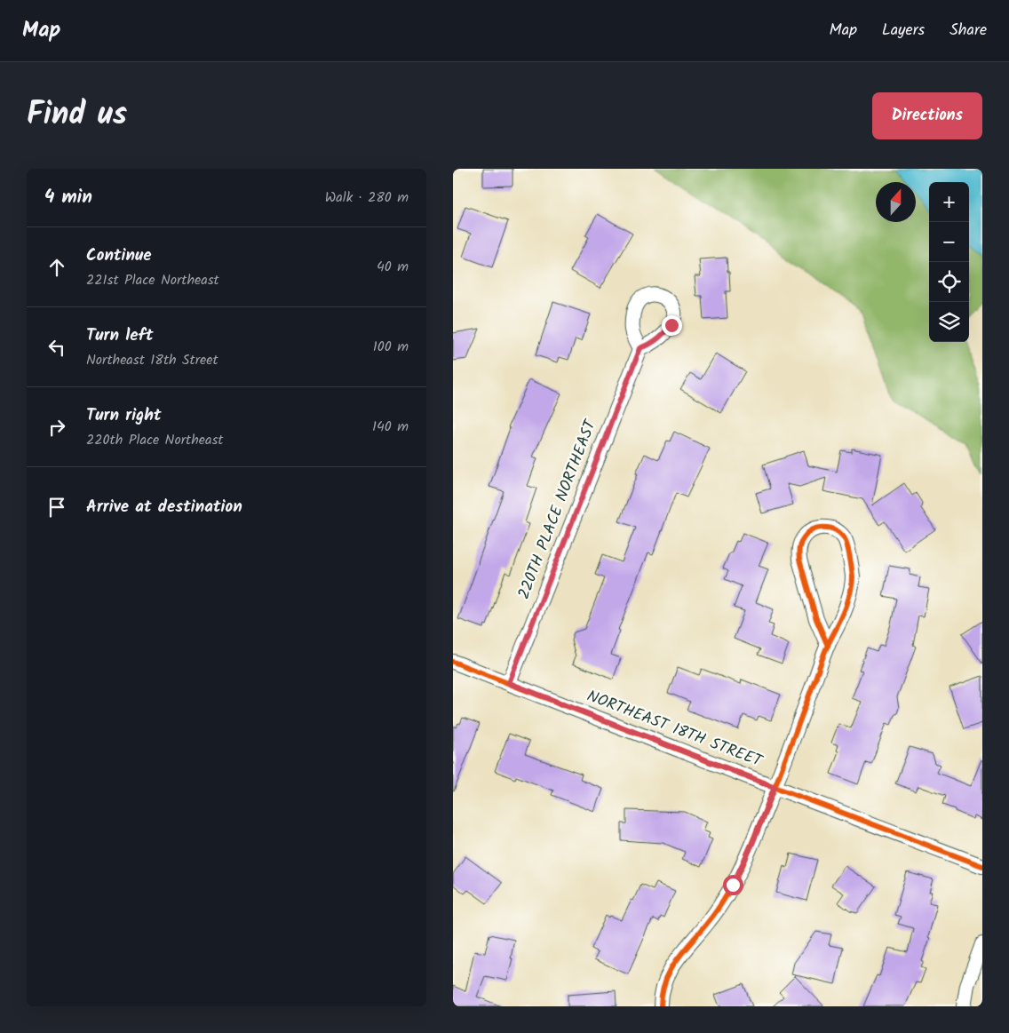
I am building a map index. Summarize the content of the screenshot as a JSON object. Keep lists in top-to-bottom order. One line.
{"streets":{"street":["220TH PLACE NORTHEAST","NORTHEAST 18TH STREET"]},"crossings":[["220TH PLACE NORTHEAST","NORTHEAST 18TH STREET"]],"north":"top","page":{"header":"Map","nav":["Map","Layers","Share"],"title":"Find us","buttons":"Directions","heading":["4 min","Walk · 280 m"],"map_buttons":["+","−"],"list":[["Continue","221st Place Northeast","40 m"],["Turn left","Northeast 18th Street","100 m"],["Turn right","220th Place Northeast","140 m"],"Arrive at destination"]}}
